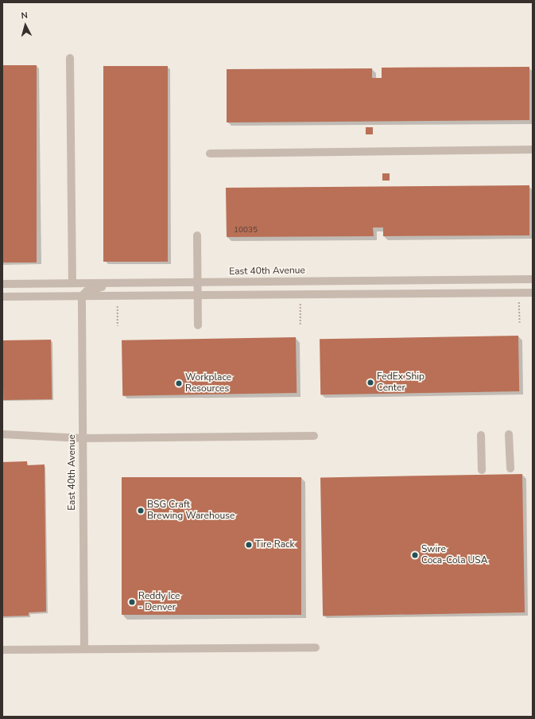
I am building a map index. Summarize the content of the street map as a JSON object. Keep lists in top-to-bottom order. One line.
{"streets":{"street":["East 40th Avenue"]},"places":["FedEx Ship Center","Workplace Resources","BSG Craft Brewing Warehouse","Tire Rack","Swire Coca-Cola USA","Reddy Ice - Denver"],"house_numbers":["10035"],"north":"top"}
